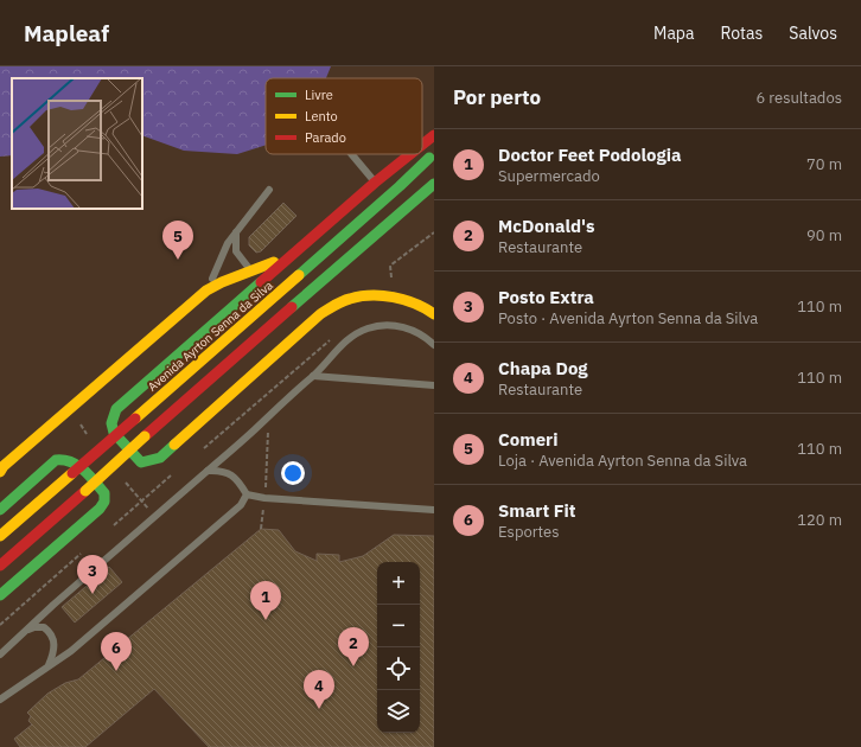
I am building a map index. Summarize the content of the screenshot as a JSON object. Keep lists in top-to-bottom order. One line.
{"streets":{"highway":["Avenida Ayrton Senna da Silva"]},"legend":["Livre","Lento","Parado"],"page":{"header":"Mapleaf","nav":["Mapa","Rotas","Salvos"],"heading":["Por perto","6 resultados"],"list":[{"mark":"1","name":"Doctor Feet Podologia","note":"Supermercado","value":"70 m"},{"mark":"2","name":"McDonald's","note":"Restaurante","value":"90 m"},{"mark":"3","name":"Posto Extra","note":"Posto · Avenida Ayrton Senna da Silva","value":"110 m"},{"mark":"4","name":"Chapa Dog","note":"Restaurante","value":"110 m"},{"mark":"5","name":"Comeri","note":"Loja · Avenida Ayrton Senna da Silva","value":"110 m"},{"mark":"6","name":"Smart Fit","note":"Esportes","value":"120 m"}],"pins":["5","3","1","2","6","4"],"map_buttons":["+","−"]}}
